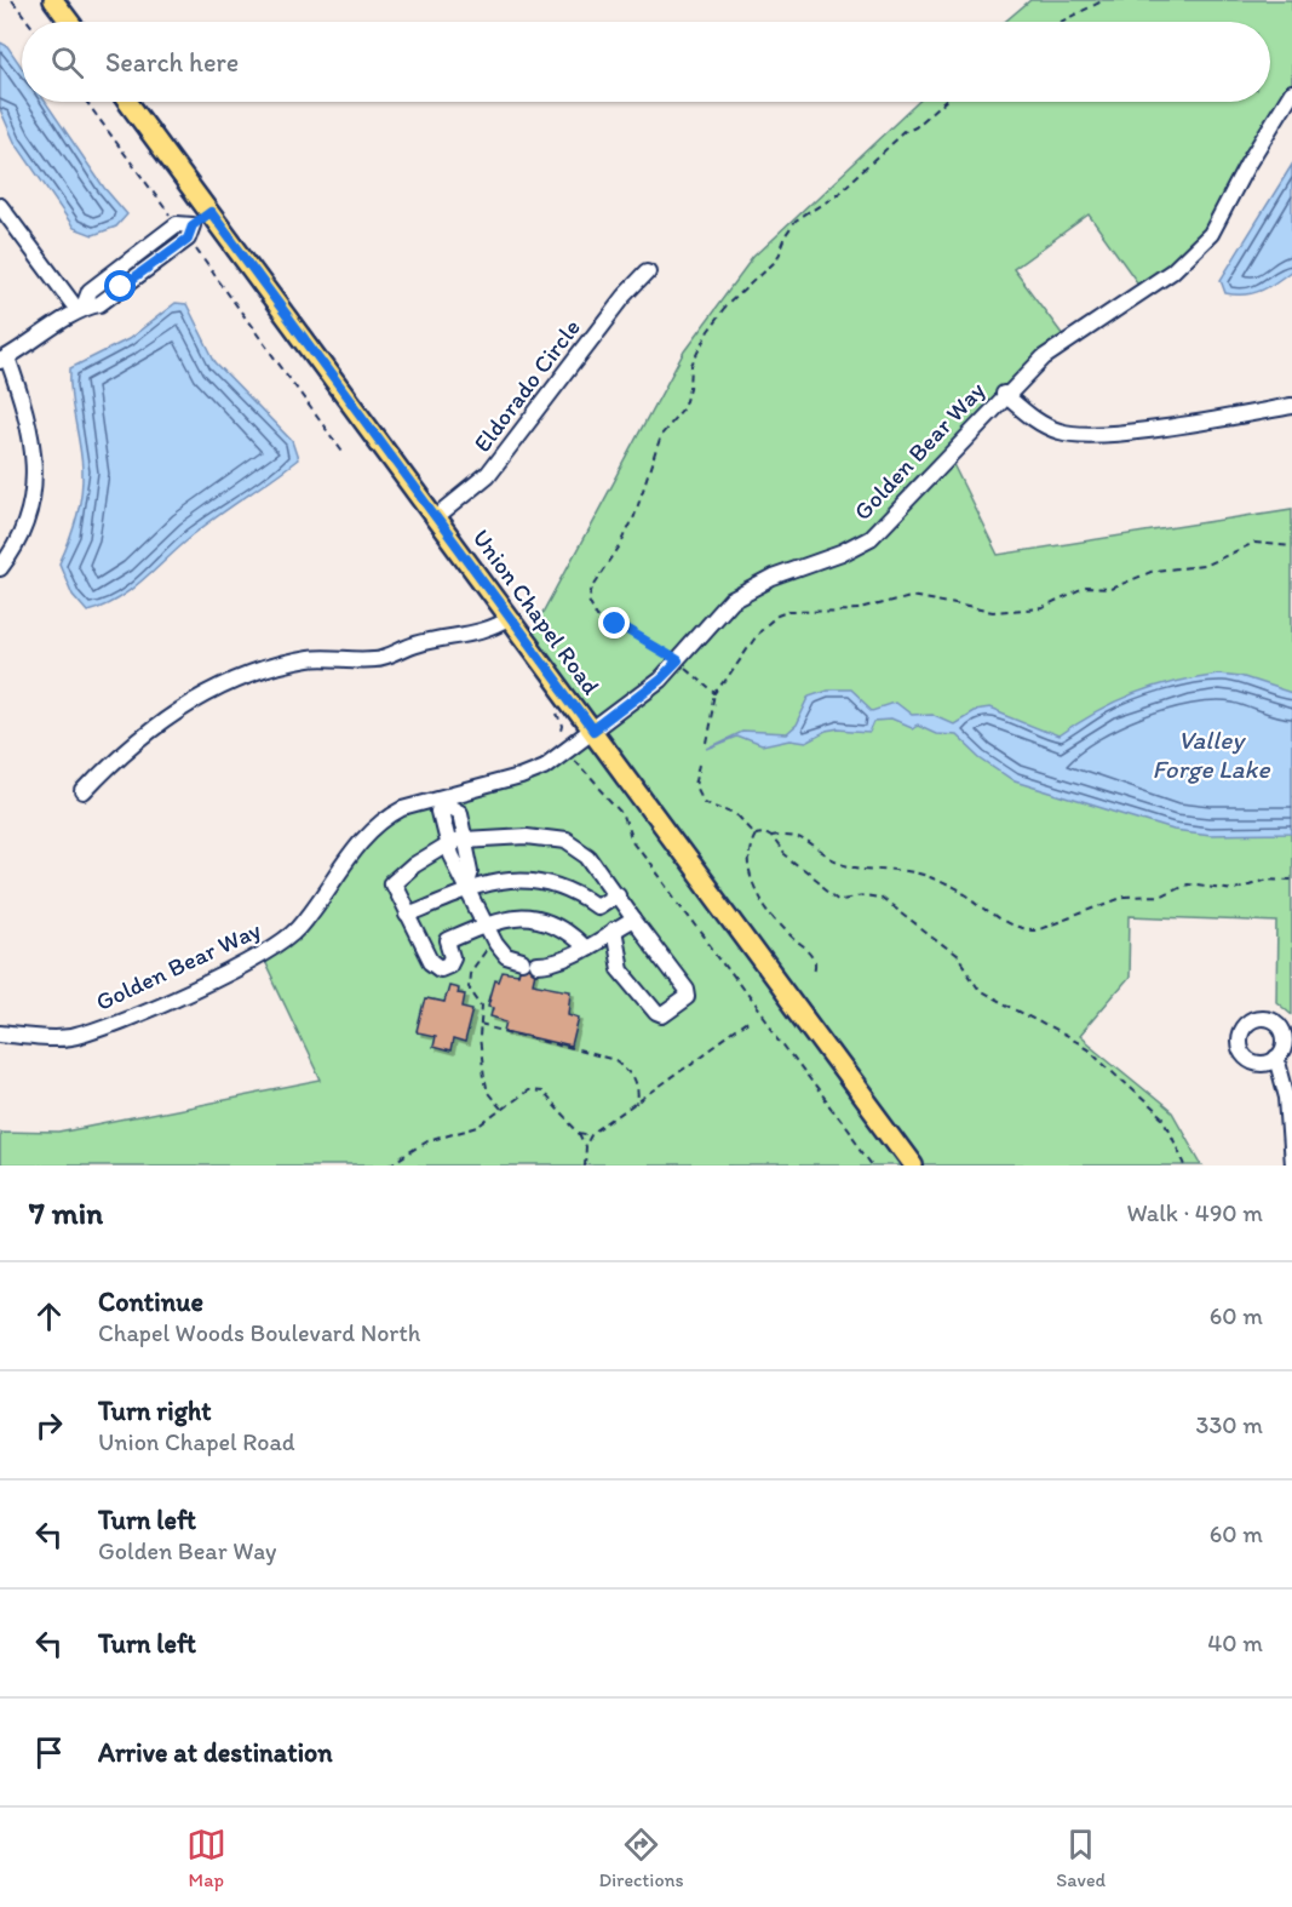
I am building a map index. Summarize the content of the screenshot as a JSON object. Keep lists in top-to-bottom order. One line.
{"streets":{"main road":["Union Chapel Road"],"street":["Eldorado Circle","Golden Bear Way"]},"crossings":[["Eldorado Circle","Union Chapel Road"],["Golden Bear Way","Union Chapel Road"]],"water":["Valley Forge Lake"],"page":{"search":"Search here","heading":["7 min","Walk · 490 m"],"list":[["Continue","Chapel Woods Boulevard North","60 m"],["Turn right","Union Chapel Road","330 m"],["Turn left","Golden Bear Way","60 m"],["Turn left","40 m"],"Arrive at destination"],"nav":["Map","Directions","Saved"]}}
